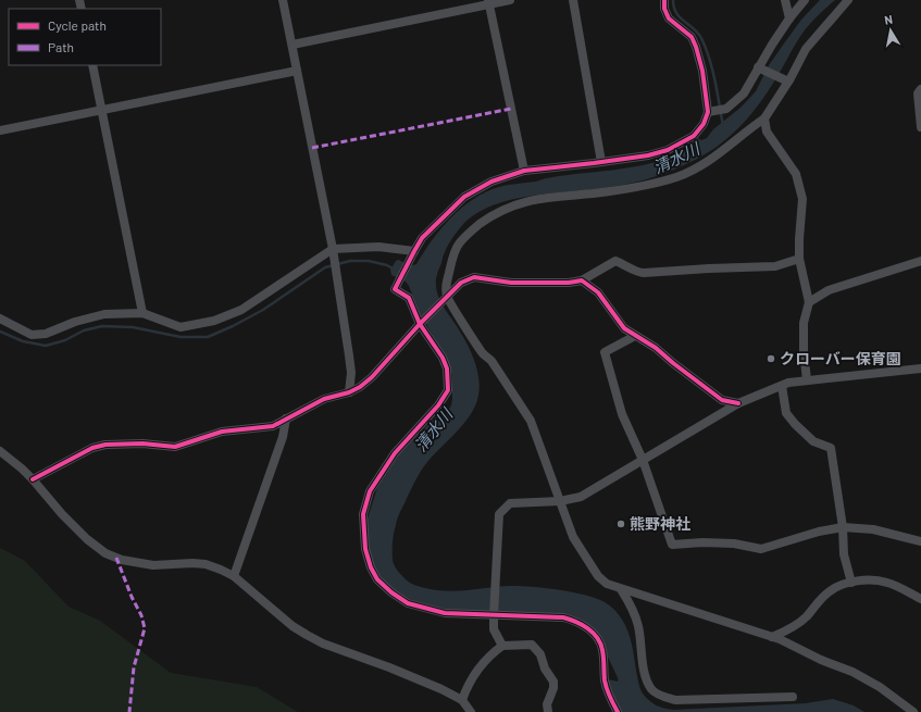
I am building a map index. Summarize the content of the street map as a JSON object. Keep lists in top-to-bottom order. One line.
{"water":["清水川"],"places":["クローバー保育園","熊野神社"],"legend":["Cycle path","Path"],"north":"top"}
